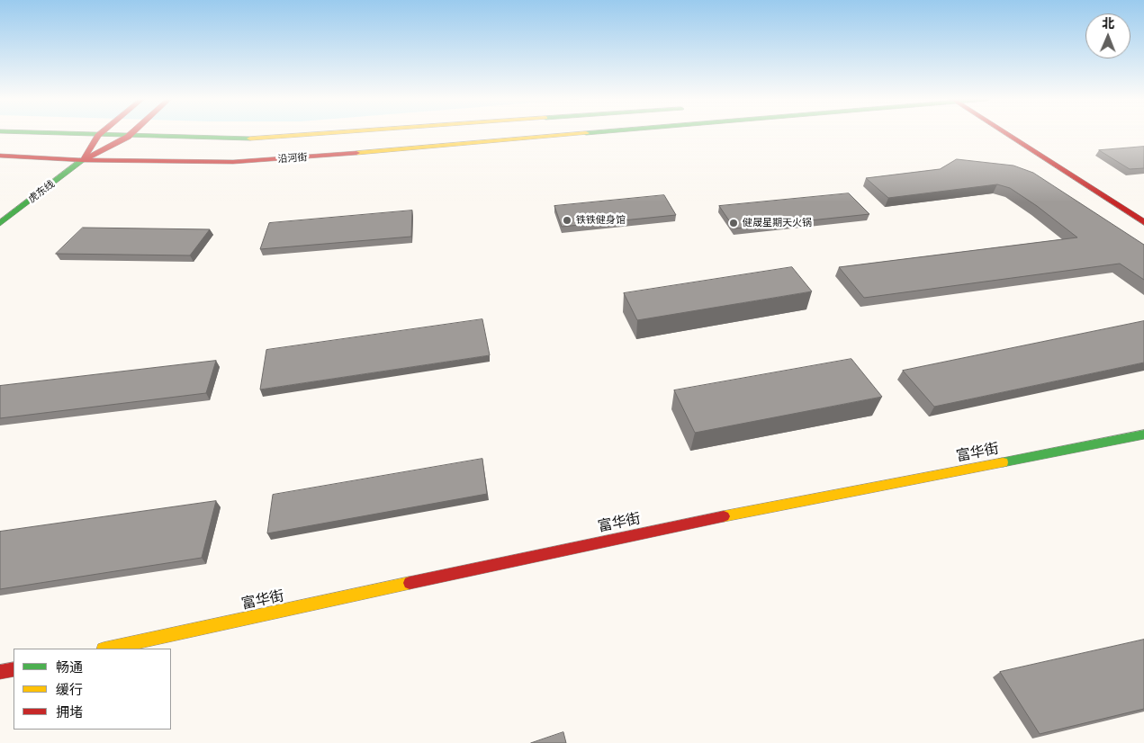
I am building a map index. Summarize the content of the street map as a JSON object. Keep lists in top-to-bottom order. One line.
{"streets":{"main road":["沿河街","虎东线","富华街"]},"crossings":[["沿河街","虎东线"]],"places":["铁铁健身馆","健晟星期天火锅"],"legend":["畅通","缓行","拥堵"],"north":"top"}
